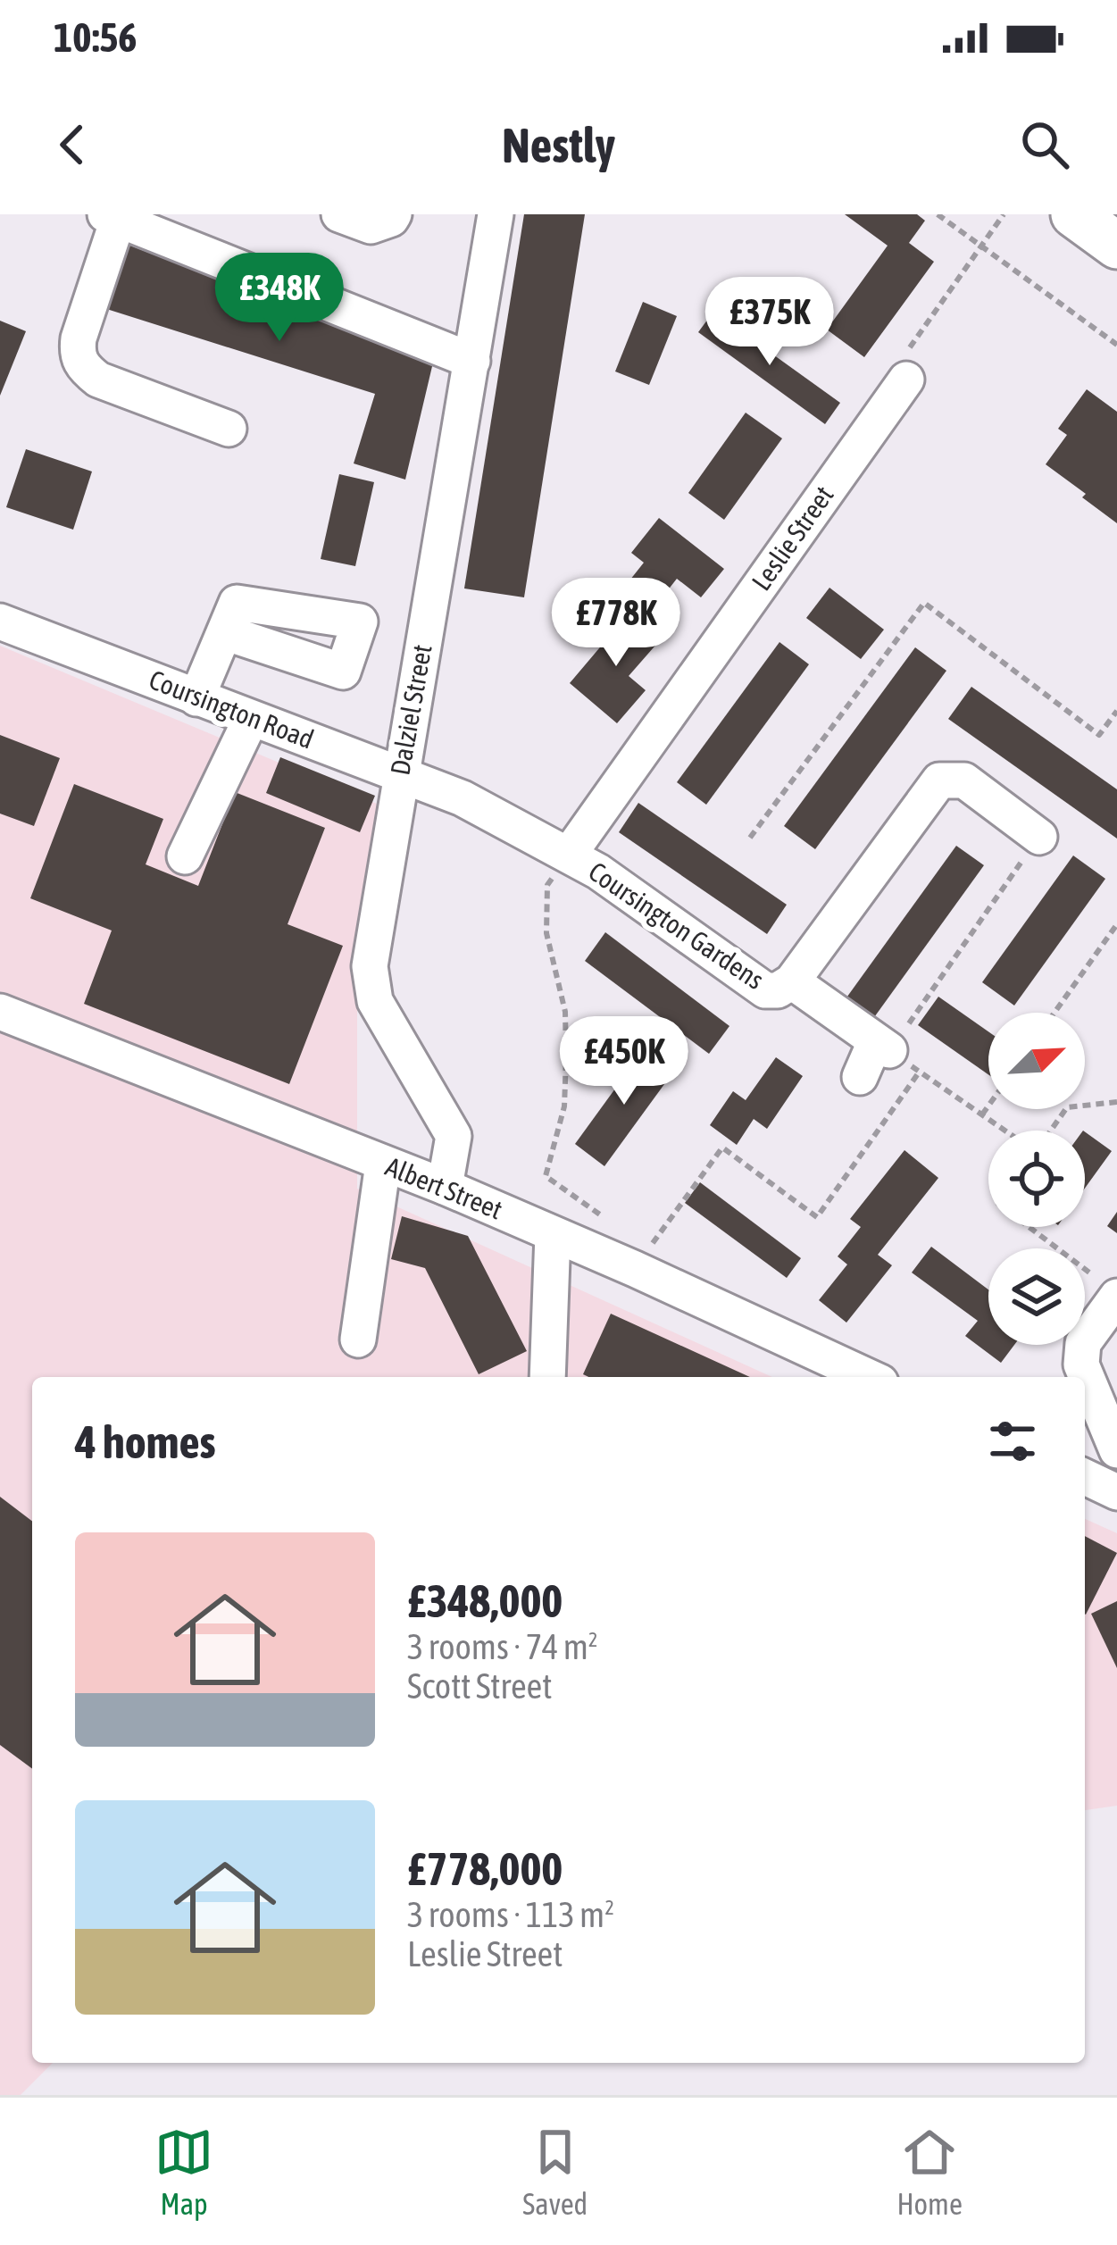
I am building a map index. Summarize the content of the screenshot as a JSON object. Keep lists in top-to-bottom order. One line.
{"streets":{"street":["Leslie Street","Coursington Road","Dalziel Street","Coursington Gardens","Albert Street"]},"crossings":[["Leslie Street","Coursington Gardens"],["Coursington Road","Dalziel Street"],["Coursington Road","Coursington Gardens"],["Dalziel Street","Albert Street"]],"north":"top right","page":{"status":"10:56","header":"Nestly","price":["£348K","£375K","£778K","£450K"],"heading":"4 homes","list":[{"name":"£348,000","note":"3 rooms · 74 m² · Scott Street"},{"name":"£778,000","note":"3 rooms · 113 m² · Leslie Street"}],"tabs":["Map","Saved","Home"]}}
